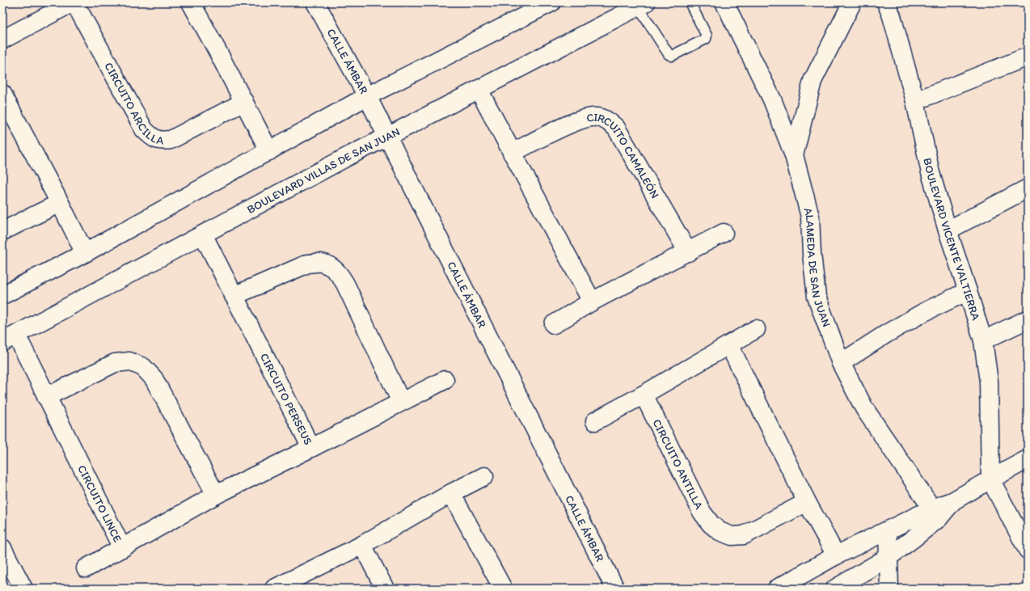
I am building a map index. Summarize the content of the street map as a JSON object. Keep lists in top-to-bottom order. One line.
{"streets":{"street":["CALLE ÁMBAR","CIRCUITO ARCILLA","CIRCUITO CAMALEÓN","BOULEVARD VILLAS DE SAN JUAN","BOULEVARD VICENTE VALTIERRA","ALAMEDA DE SAN JUAN","CIRCUITO PERSEUS","CIRCUITO ANTILLA","CIRCUITO LINCE"]},"crossings":[["CALLE ÁMBAR","BOULEVARD VILLAS DE SAN JUAN"],["BOULEVARD VILLAS DE SAN JUAN","CIRCUITO PERSEUS"],["BOULEVARD VILLAS DE SAN JUAN","CIRCUITO LINCE"],["CIRCUITO PERSEUS","CIRCUITO LINCE"]]}
